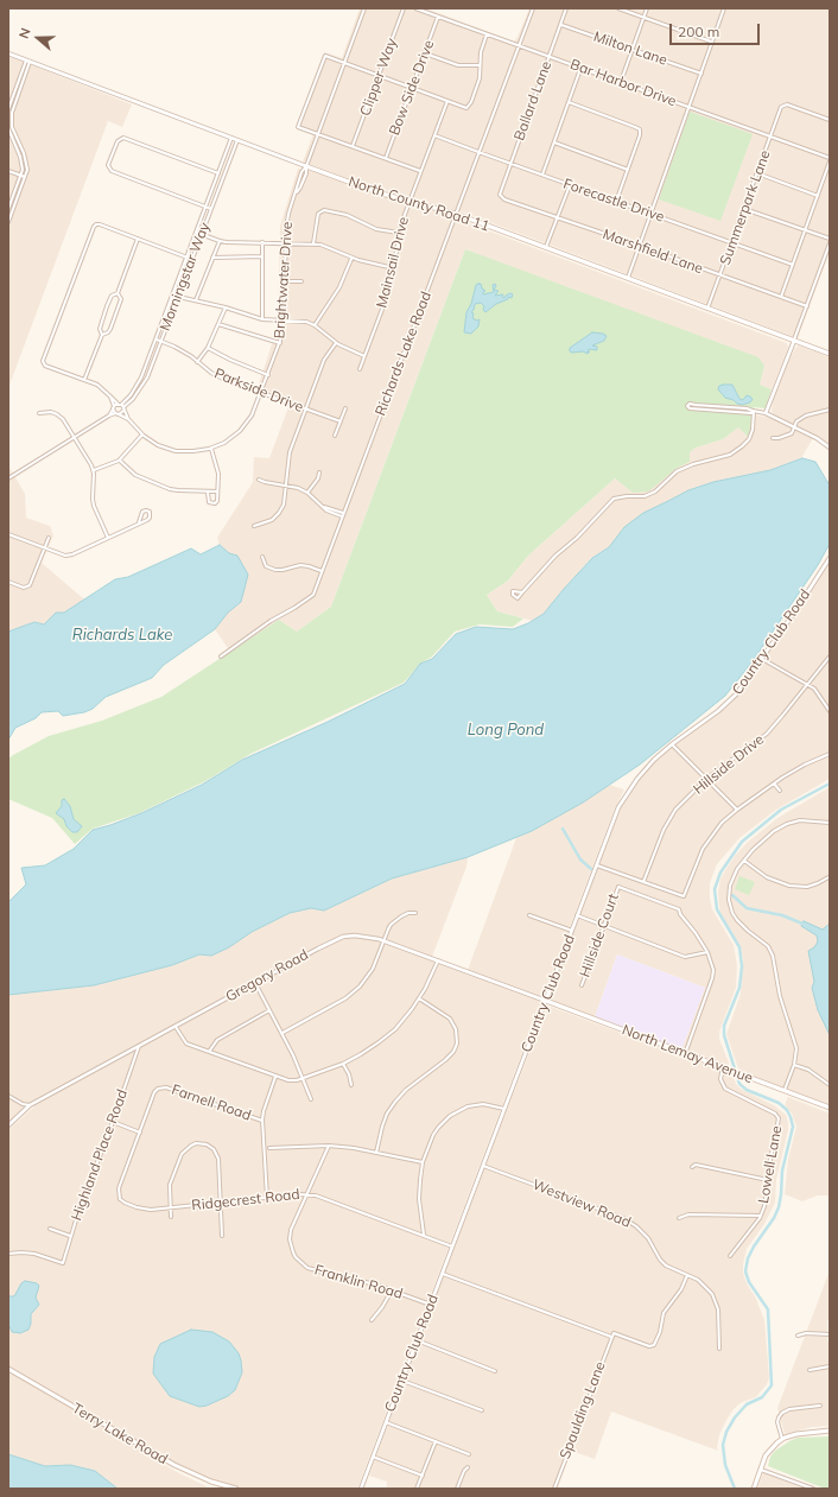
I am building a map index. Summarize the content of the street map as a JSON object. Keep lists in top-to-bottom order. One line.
{"streets":{"main road":["North County Road 11","North Lemay Avenue","Terry Lake Road"],"street":["Milton Lane","Clipper Way","Bar Harbor Drive","Bow Side Drive","Ballard Lane","Forecastle Drive","Summerpark Lane","Marshfield Lane","Mainsail Drive","Morningstar Way","Brightwater Drive","Richards Lake Road","Parkside Drive","Country Club Road","Hillside Drive","Hillside Court","Gregory Road","Farnell Road","Highland Place Road","Lowell Lane","Ridgecrest Road","Westview Road","Franklin Road","Spaulding Lane"]},"crossings":[["Milton Lane","Ballard Lane"],["Bar Harbor Drive","Bow Side Drive"],["Bar Harbor Drive","Ballard Lane"],["Bar Harbor Drive","Summerpark Lane"],["Bar Harbor Drive","Richards Lake Road"],["Ballard Lane","Forecastle Drive"],["Ballard Lane","Marshfield Lane"],["Forecastle Drive","Summerpark Lane"],["Forecastle Drive","Mainsail Drive"],["Forecastle Drive","Richards Lake Road"],["North County Road 11","Summerpark Lane"],["North County Road 11","Mainsail Drive"],["North County Road 11","Morningstar Way"],["North County Road 11","Brightwater Drive"],["North County Road 11","Richards Lake Road"],["Summerpark Lane","Marshfield Lane"],["Morningstar Way","Parkside Drive"],["Brightwater Drive","Parkside Drive"],["Country Club Road","Gregory Road"],["Country Club Road","North Lemay Avenue"],["Country Club Road","Ridgecrest Road"],["Country Club Road","Westview Road"],["Country Club Road","Franklin Road"],["Gregory Road","North Lemay Avenue"],["Gregory Road","Highland Place Road"],["North Lemay Avenue","Lowell Lane"],["Farnell Road","Ridgecrest Road"],["Ridgecrest Road","Franklin Road"],["Westview Road","Spaulding Lane"]],"water":["Richards Lake","Long Pond"],"scale_bar":"200 m","north":"left"}
